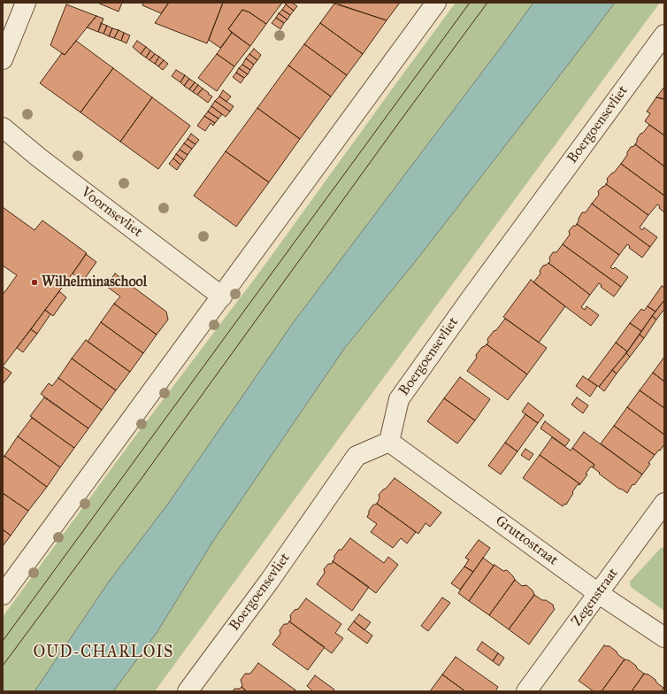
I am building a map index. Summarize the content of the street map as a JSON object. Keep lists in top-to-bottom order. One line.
{"streets":{"street":["Boergoensevliet","Voornsevliet","Gruttostraat","Zegenstraat"]},"crossings":[["Boergoensevliet","Gruttostraat"],["Gruttostraat","Zegenstraat"]],"districts":["OUD-CHARLOIS"],"places":["Wilhelminaschool"]}
